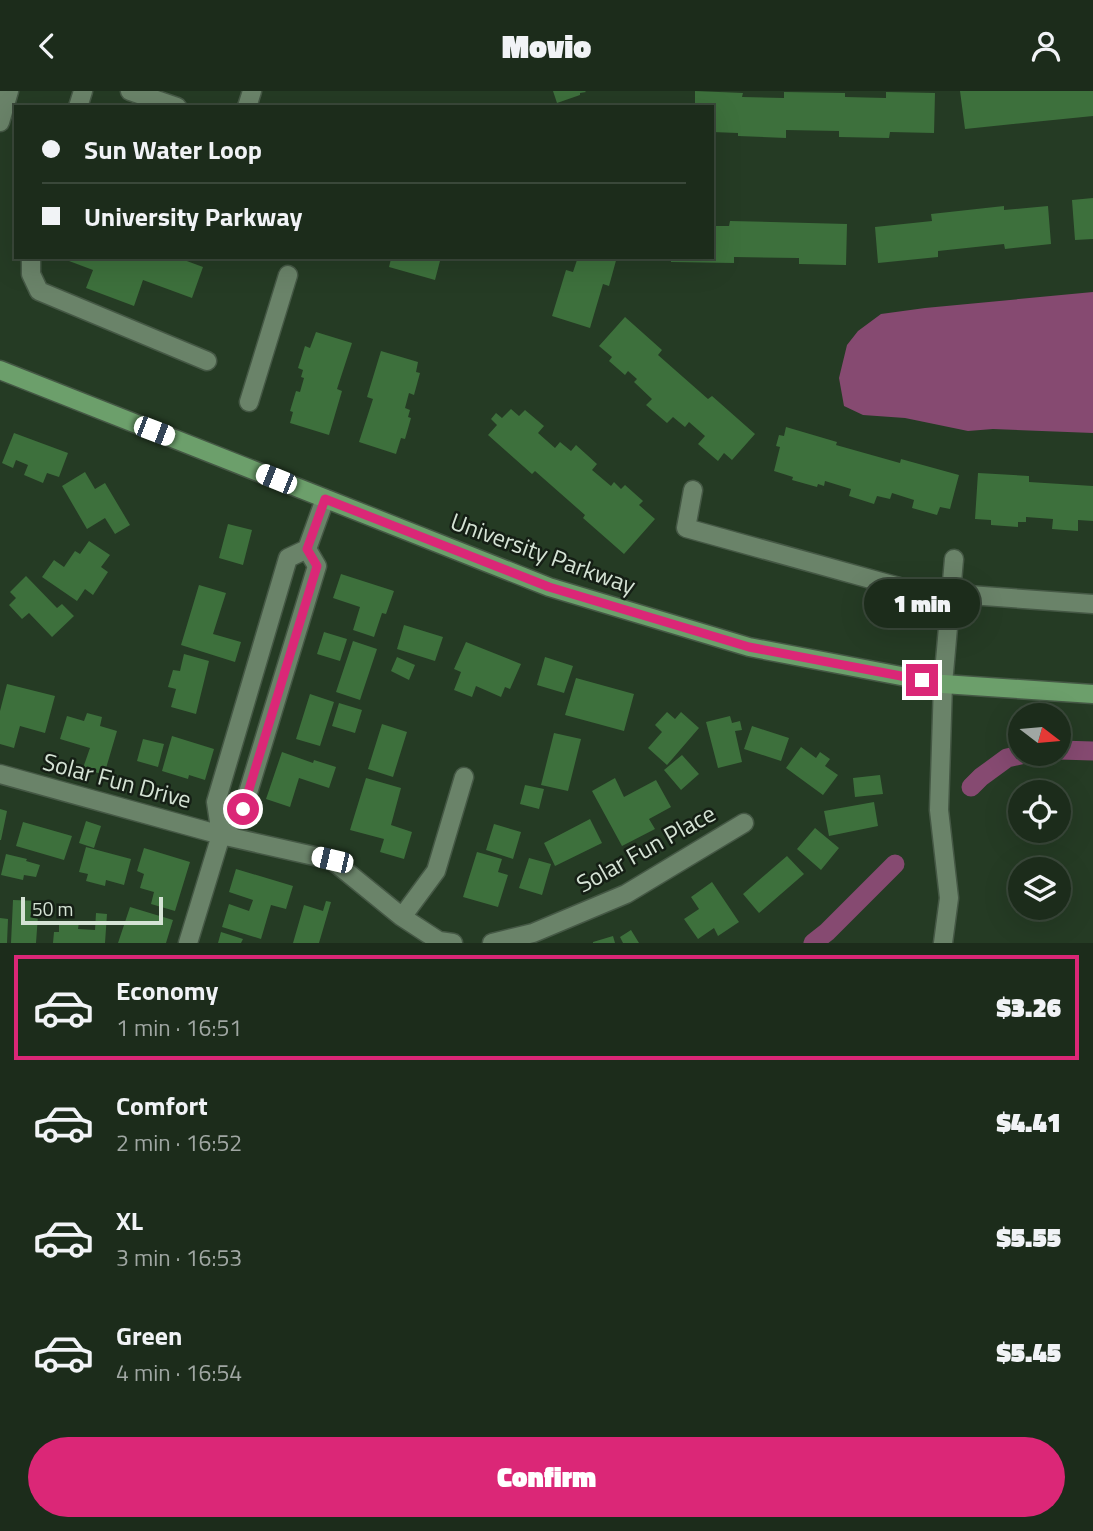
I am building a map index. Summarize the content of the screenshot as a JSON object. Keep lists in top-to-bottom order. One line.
{"streets":{"main road":["University Parkway"],"street":["Solar Fun Drive","Solar Fun Place"]},"scale_bar":"50 m","north":"right","page":{"header":"Movio","banner":["Sun Water Loop","University Parkway"],"bubble":"1 min","scale":"50 m","list":[{"name":"Economy","note":"1 min · 16:51","value":"$3.26"},{"name":"Comfort","note":"2 min · 16:52","value":"$4.41"},{"name":"XL","note":"3 min · 16:53","value":"$5.55"},{"name":"Green","note":"4 min · 16:54","value":"$5.45"}],"buttons":"Confirm"}}
